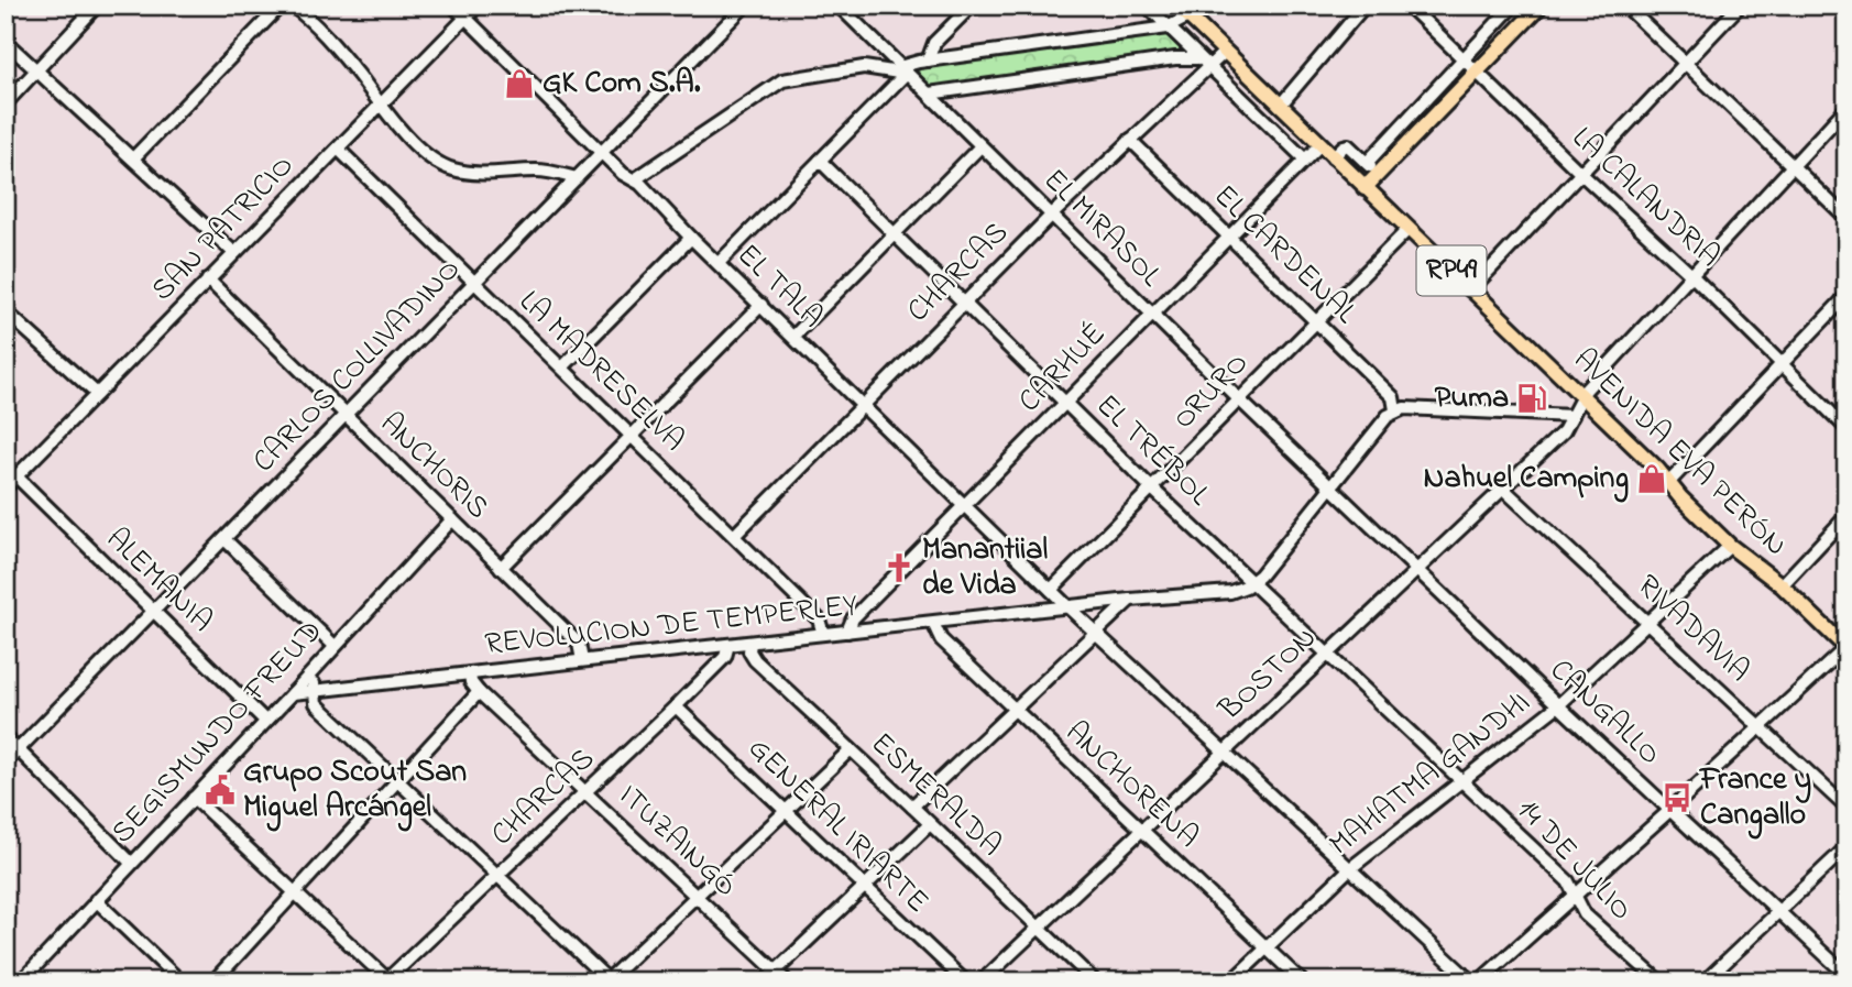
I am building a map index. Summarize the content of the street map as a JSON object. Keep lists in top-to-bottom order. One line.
{"streets":{"main road":["RP49","AVENIDA EVA PERÓN"],"street":["LA CALANDRIA","SAN PATRICIO","EL MIRASOL","EL CARDENAL","CHARCAS","EL TALA","CARLOS COLLIVADINO","CARHUÉ","LA MADRESELVA","ORURO","EL TRÉBOL","ANCHORIS","ALEMANIA","REVOLUCION DE TEMPERLEY","RIVADAVIA","BOSTON","CANGALLO","SEGISMUNDO FREUD","MAHATMA GANDHI","ANCHORENA","ESMERALDA","GENERAL IRIARTE","ITUZAINGÓ","14 DE JULIO"]},"crossings":[["LA CALANDRIA","BOSTON"],["SAN PATRICIO","EL TALA"],["SAN PATRICIO","LA MADRESELVA"],["SAN PATRICIO","ANCHORIS"],["SAN PATRICIO","ALEMANIA"],["EL MIRASOL","CHARCAS"],["EL MIRASOL","CARHUÉ"],["EL MIRASOL","ORURO"],["EL MIRASOL","CANGALLO"],["EL CARDENAL","CHARCAS"],["EL CARDENAL","CARHUÉ"],["EL CARDENAL","ORURO"],["CHARCAS","EL TALA"],["CHARCAS","LA MADRESELVA"],["CHARCAS","EL TRÉBOL"],["CHARCAS","AVENIDA EVA PERÓN"],["CHARCAS","REVOLUCION DE TEMPERLEY"],["CHARCAS","GENERAL IRIARTE"],["CHARCAS","ITUZAINGÓ"],["EL TALA","CARLOS COLLIVADINO"],["EL TALA","CARHUÉ"],["EL TALA","ORURO"],["EL TALA","REVOLUCION DE TEMPERLEY"],["EL TALA","BOSTON"],["EL TALA","MAHATMA GANDHI"],["CARLOS COLLIVADINO","LA MADRESELVA"],["CARLOS COLLIVADINO","ANCHORIS"],["CARLOS COLLIVADINO","ALEMANIA"],["CARHUÉ","EL TRÉBOL"],["CARHUÉ","AVENIDA EVA PERÓN"],["CARHUÉ","REVOLUCION DE TEMPERLEY"],["LA MADRESELVA","REVOLUCION DE TEMPERLEY"],["ORURO","EL TRÉBOL"],["ORURO","AVENIDA EVA PERÓN"],["EL TRÉBOL","REVOLUCION DE TEMPERLEY"],["EL TRÉBOL","14 DE JULIO"],["AVENIDA EVA PERÓN","BOSTON"],["AVENIDA EVA PERÓN","MAHATMA GANDHI"],["ANCHORIS","REVOLUCION DE TEMPERLEY"],["ANCHORIS","SEGISMUNDO FREUD"],["ALEMANIA","SEGISMUNDO FREUD"],["REVOLUCION DE TEMPERLEY","SEGISMUNDO FREUD"],["REVOLUCION DE TEMPERLEY","ANCHORENA"],["REVOLUCION DE TEMPERLEY","ESMERALDA"],["REVOLUCION DE TEMPERLEY","ITUZAINGÓ"],["REVOLUCION DE TEMPERLEY","14 DE JULIO"],["RIVADAVIA","BOSTON"],["RIVADAVIA","MAHATMA GANDHI"],["BOSTON","CANGALLO"],["BOSTON","ANCHORENA"],["BOSTON","ESMERALDA"],["BOSTON","14 DE JULIO"],["CANGALLO","MAHATMA GANDHI"],["MAHATMA GANDHI","ANCHORENA"],["MAHATMA GANDHI","14 DE JULIO"]],"places":{"shop":["GK Com S.A.","Nahuel Camping"],"fuel station":["Puma"],"church":["Manantiial de Vida"],"public building":["Grupo Scout San Miguel Arcángel"],"bus stop":["France y Cangallo"]}}
